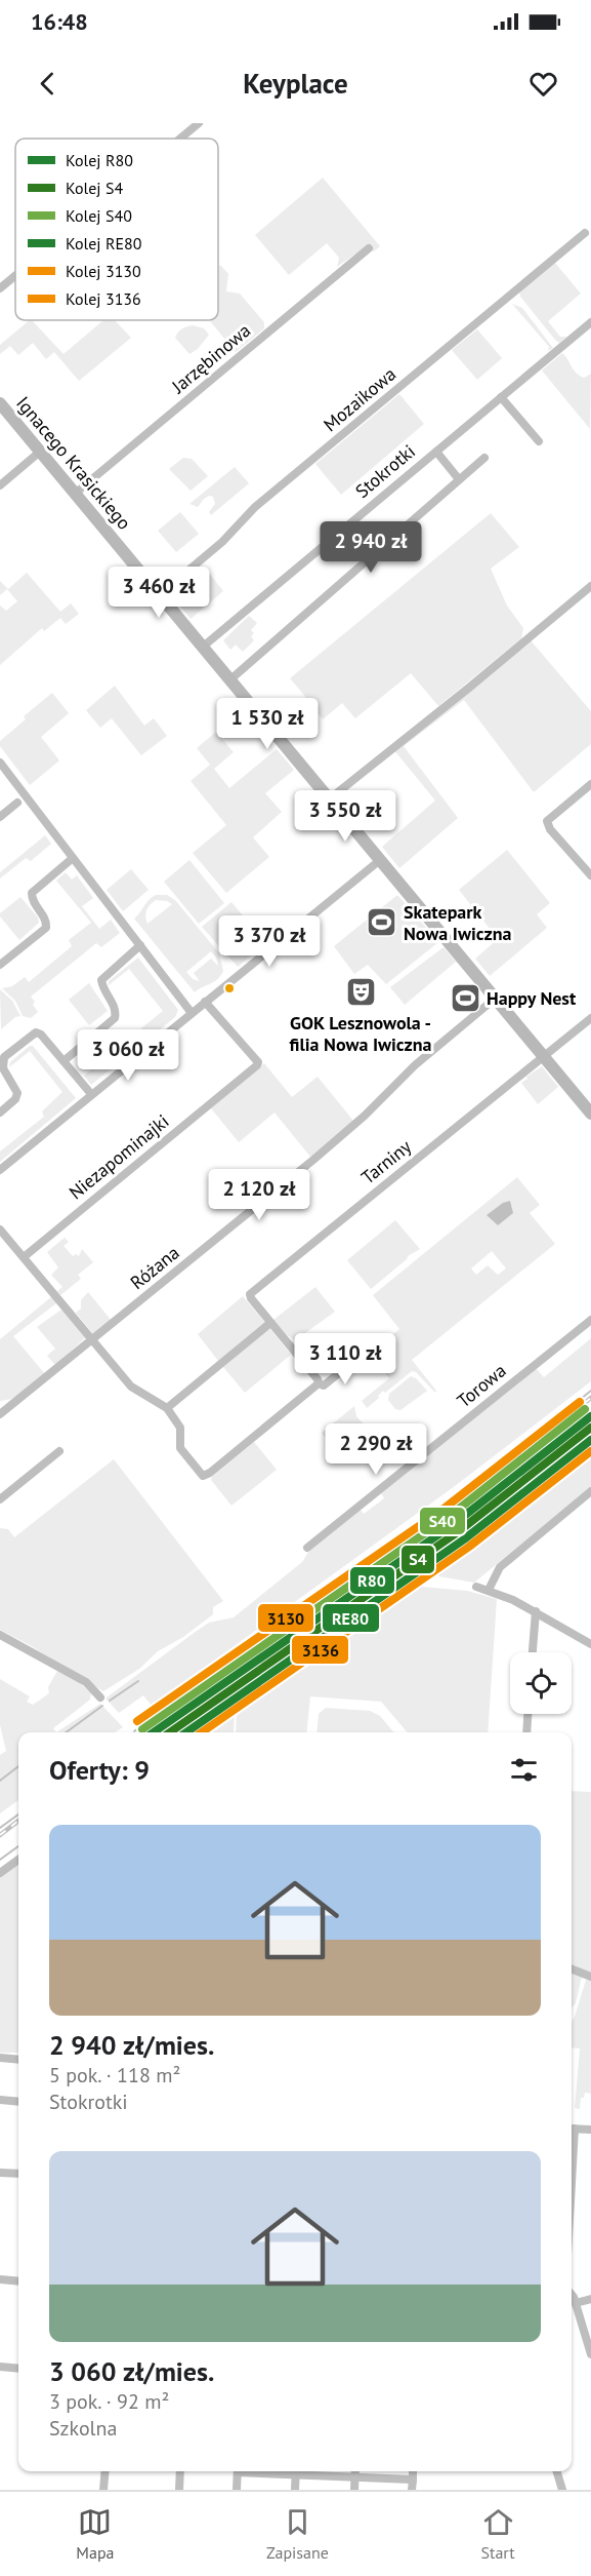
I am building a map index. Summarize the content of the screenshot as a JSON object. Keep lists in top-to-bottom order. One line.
{"streets":{"street":["Jarzębinowa","Mozaikowa","Ignacego Krasickiego","Stokrotki","Niezapominajki","Tarniny","Różana","Torowa"]},"crossings":[["Jarzębinowa","Ignacego Krasickiego"],["Mozaikowa","Ignacego Krasickiego"],["Ignacego Krasickiego","Stokrotki"],["Ignacego Krasickiego","Tarniny"],["Ignacego Krasickiego","Różana"]],"places":{"sports":["Skatepark Nowa Iwiczna","Happy Nest"],"theatre":["GOK Lesznowola - filia Nowa Iwiczna"]},"lines":["rail line 3130","rail line S40","rail line R80","rail line S4","rail line RE80","rail line 3136"],"legend":["Kolej R80","Kolej S4","Kolej S40","Kolej RE80","Kolej 3130","Kolej 3136"],"page":{"status":"16:48","header":"Keyplace","price":["2 940 zł","3 460 zł","1 530 zł","3 550 zł","3 370 zł","3 060 zł","2 120 zł","3 110 zł","2 290 zł"],"heading":"Oferty: 9","list":[{"name":"2 940 zł/mies.","note":"5 pok. · 118 m² · Stokrotki"},{"name":"3 060 zł/mies.","note":"3 pok. · 92 m² · Szkolna"}],"tabs":["Mapa","Zapisane","Start"]}}
